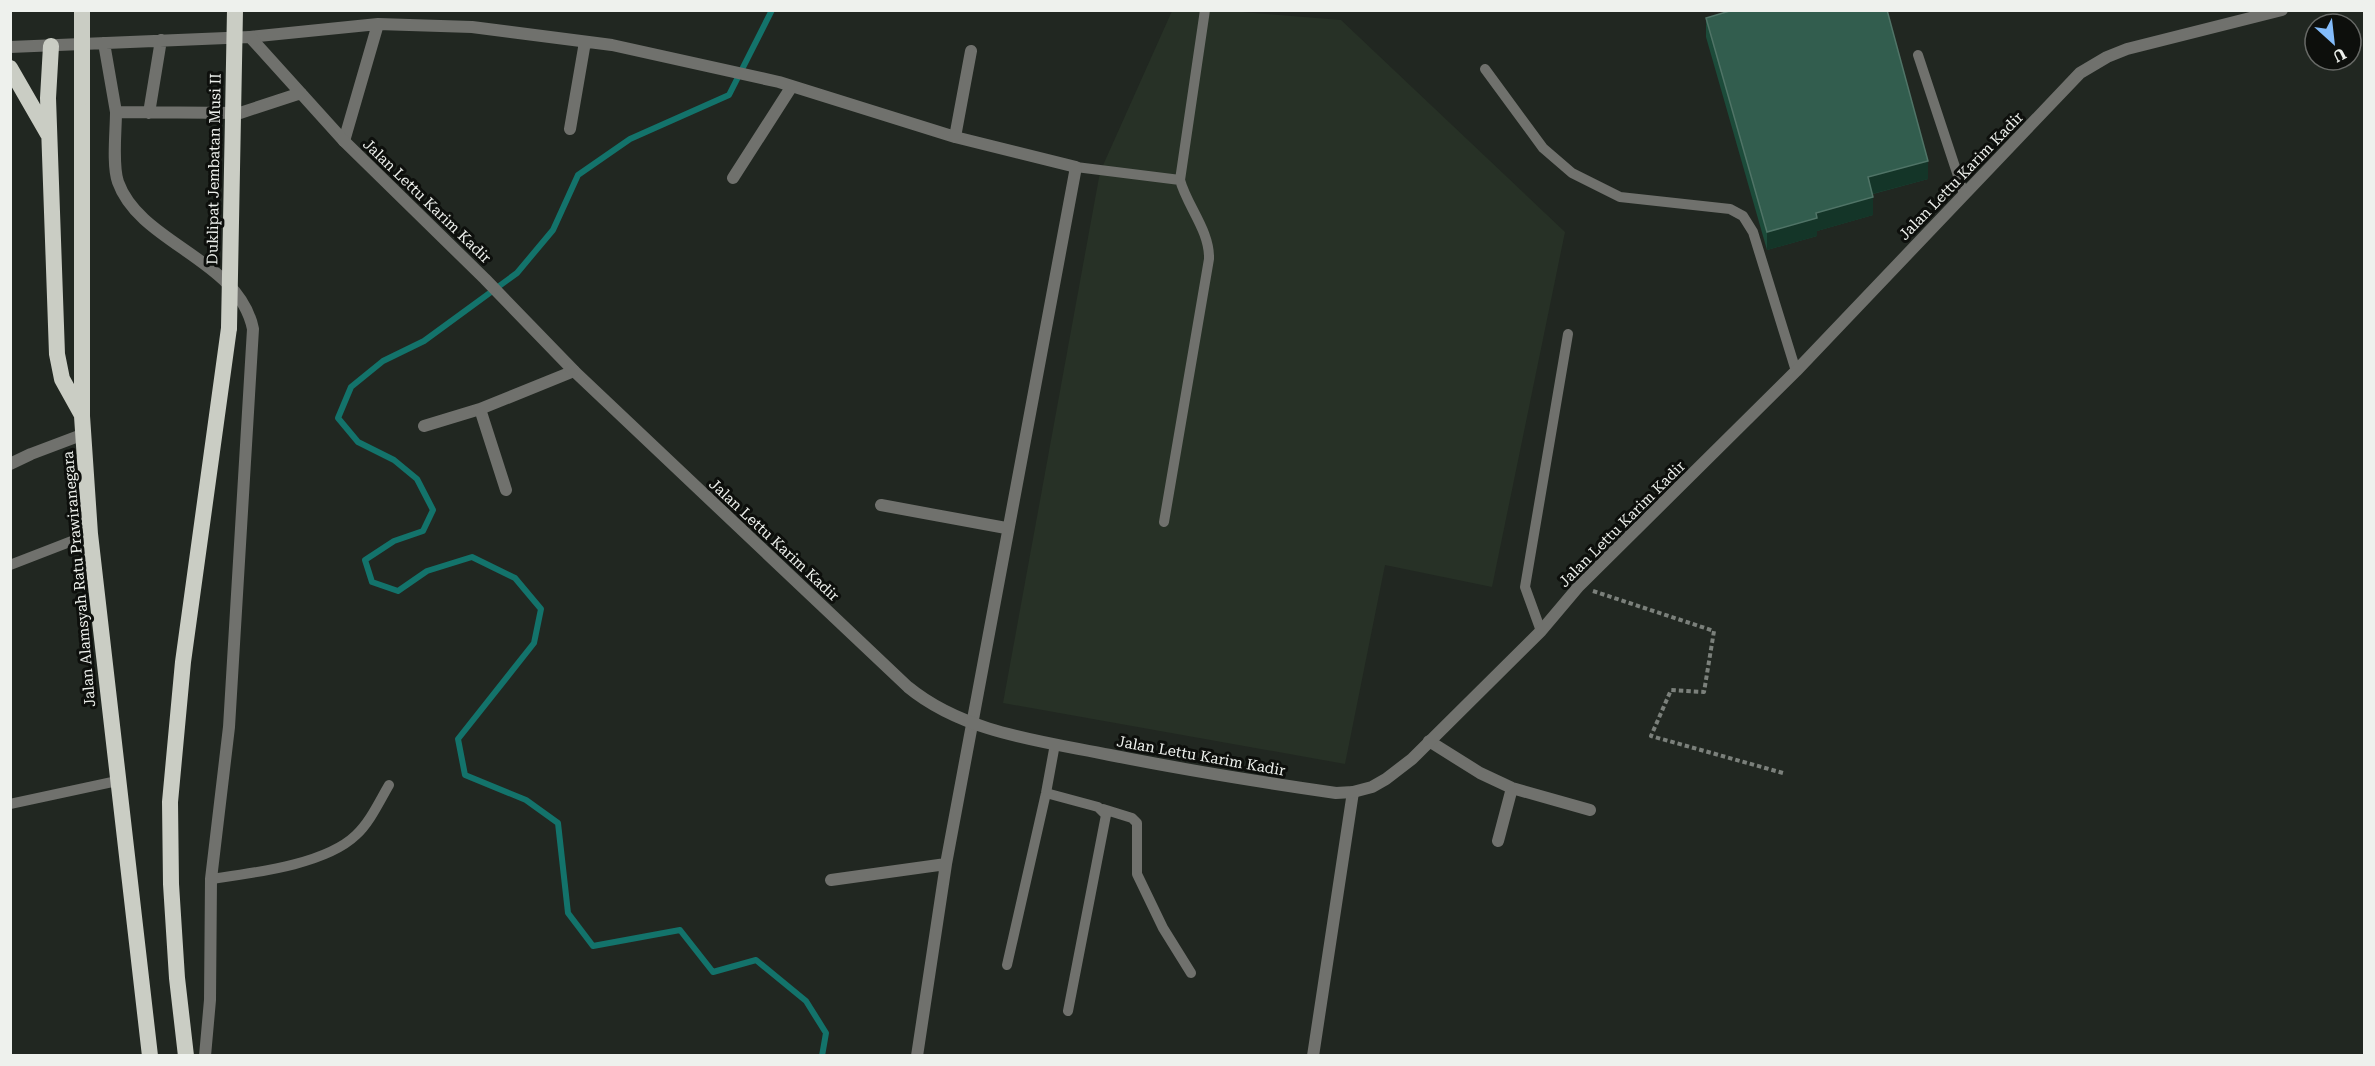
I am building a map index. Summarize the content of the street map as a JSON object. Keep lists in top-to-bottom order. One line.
{"streets":{"highway":["Duklipat Jembatan Musi II","Jalan Alamsyah Ratu Prawiranegara"],"street":["Jalan Lettu Karim Kadir"]},"north":"bottom right"}
